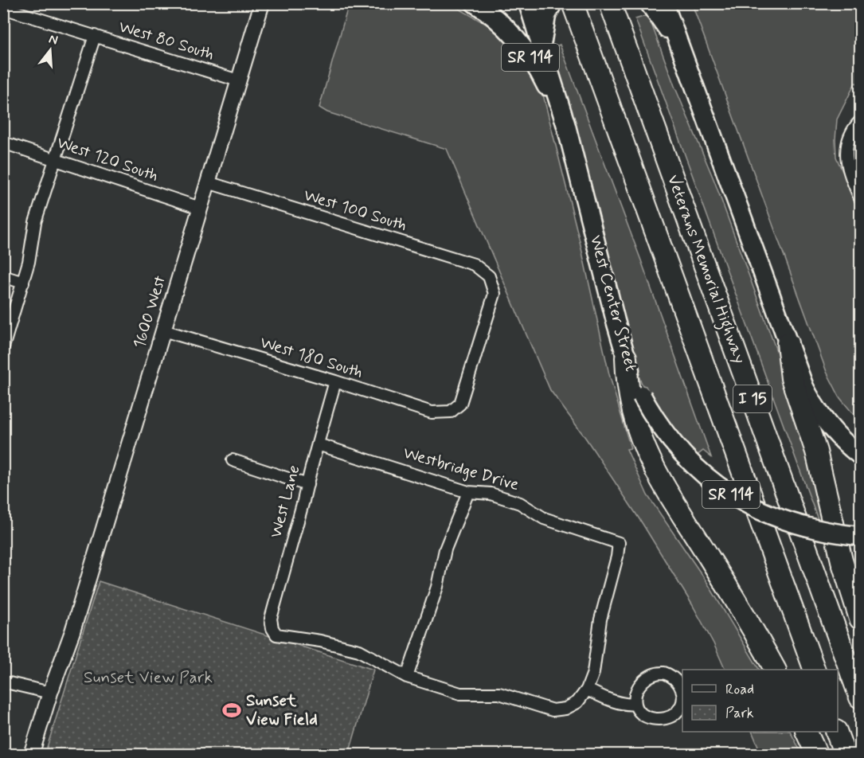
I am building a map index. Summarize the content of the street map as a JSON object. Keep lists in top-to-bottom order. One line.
{"streets":{"highway":["Veterans Memorial Highway","I 15"],"main road":["SR 114","West Center Street"],"street":["West 80 South","West 120 South","West 100 South","1600 West","West 180 South","Westbridge Drive","West Lane"]},"crossings":[["West 80 South","1600 West"],["SR 114","West Center Street"],["West 120 South","1600 West"],["West 100 South","1600 West"],["West 100 South","West 180 South"],["1600 West","West 180 South"],["West 180 South","West Lane"],["Westbridge Drive","West Lane"]],"parks":["Sunset View Park"],"places":{"sports":["Sunset View Field"]},"legend":["Road","Park"],"north":"top"}
